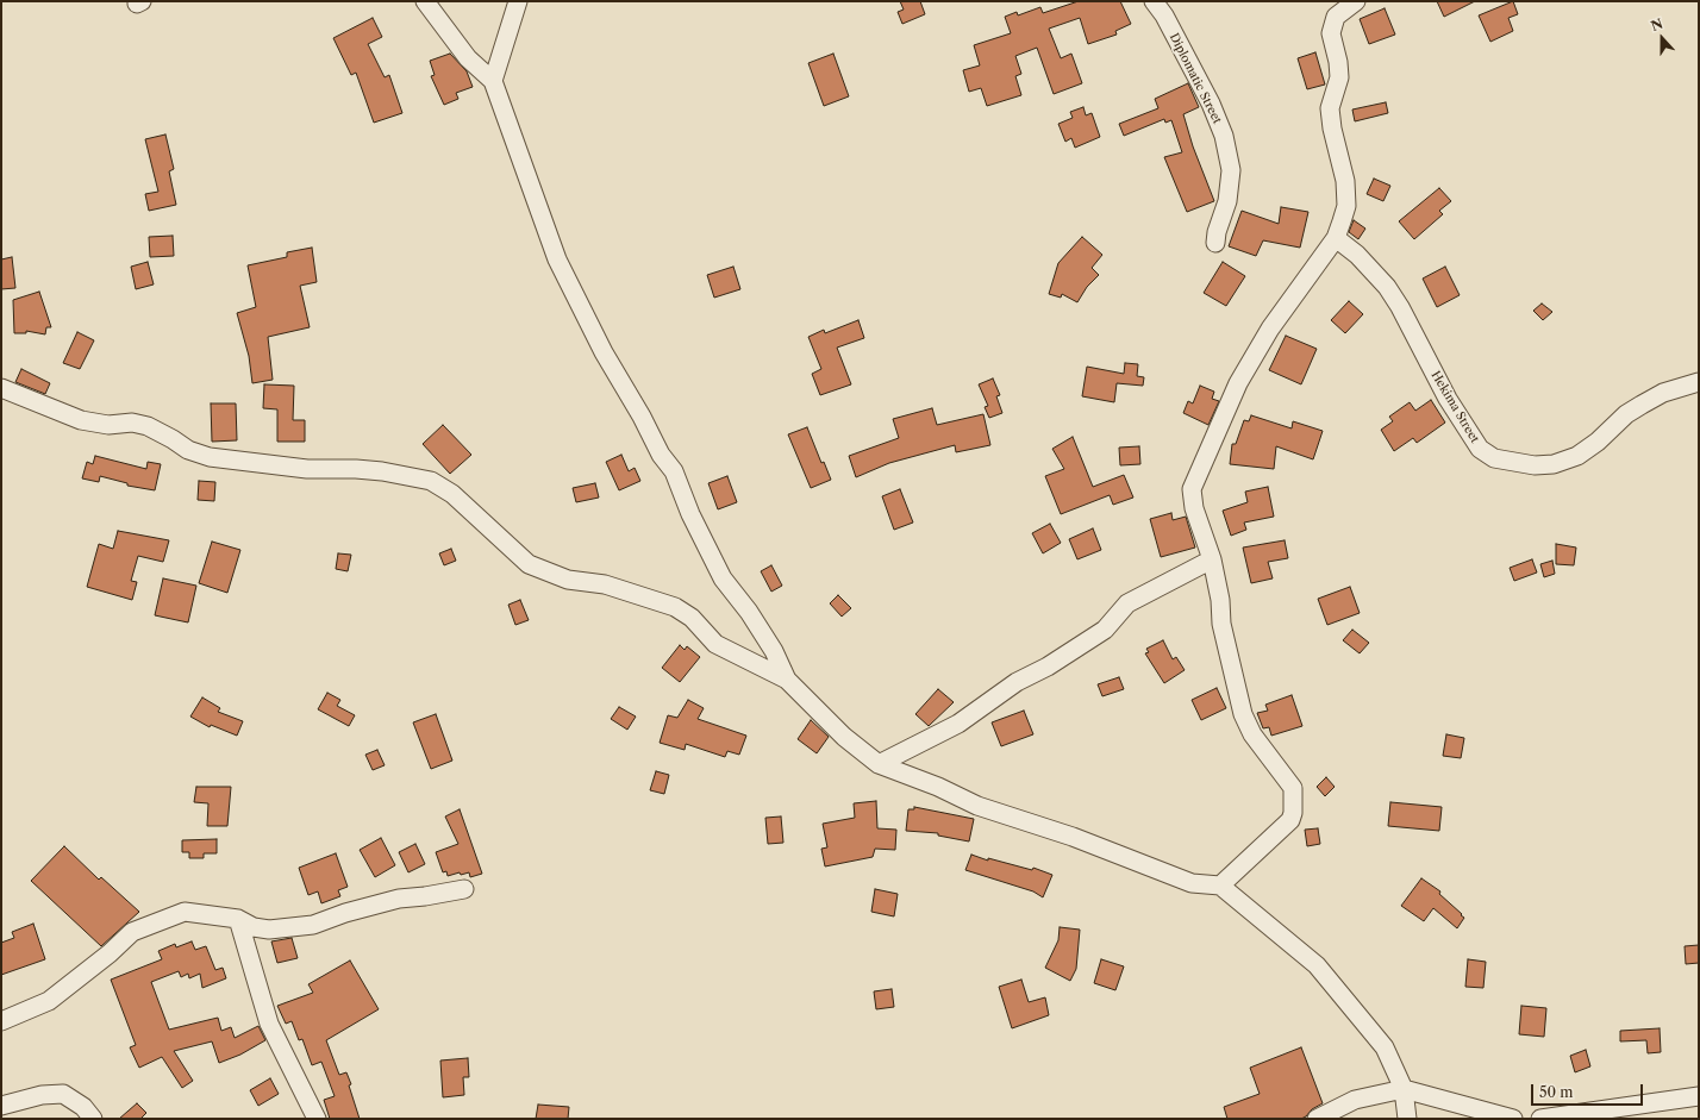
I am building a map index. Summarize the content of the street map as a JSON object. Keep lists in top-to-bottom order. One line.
{"streets":{"street":["Diplomatic Street","Hekima Street"]},"scale_bar":"50 m","north":"top"}
